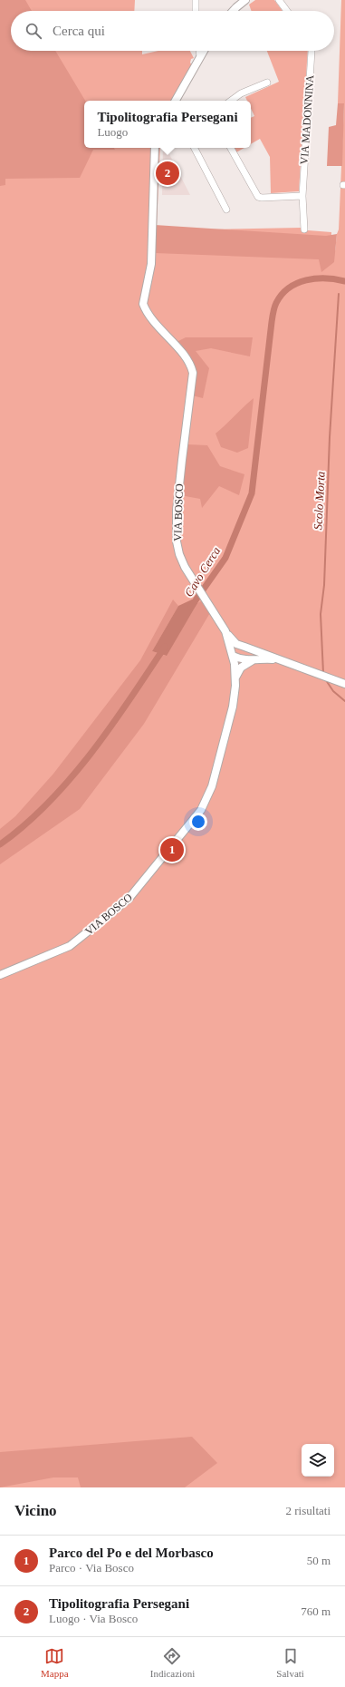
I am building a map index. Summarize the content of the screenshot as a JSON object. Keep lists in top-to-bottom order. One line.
{"streets":{"street":["VIA MADONNINA","VIA BOSCO"]},"water":["Scolo Morta","Cavo Cerca"],"page":{"search":"Cerca qui","popup":["Tipolitografia Persegani","Luogo"],"pins":["2","1"],"heading":["Vicino","2 risultati"],"list":[{"mark":"1","name":"Parco del Po e del Morbasco","note":"Parco · Via Bosco","value":"50 m"},{"mark":"2","name":"Tipolitografia Persegani","note":"Luogo · Via Bosco","value":"760 m"}],"nav":["Mappa","Indicazioni","Salvati"]}}
